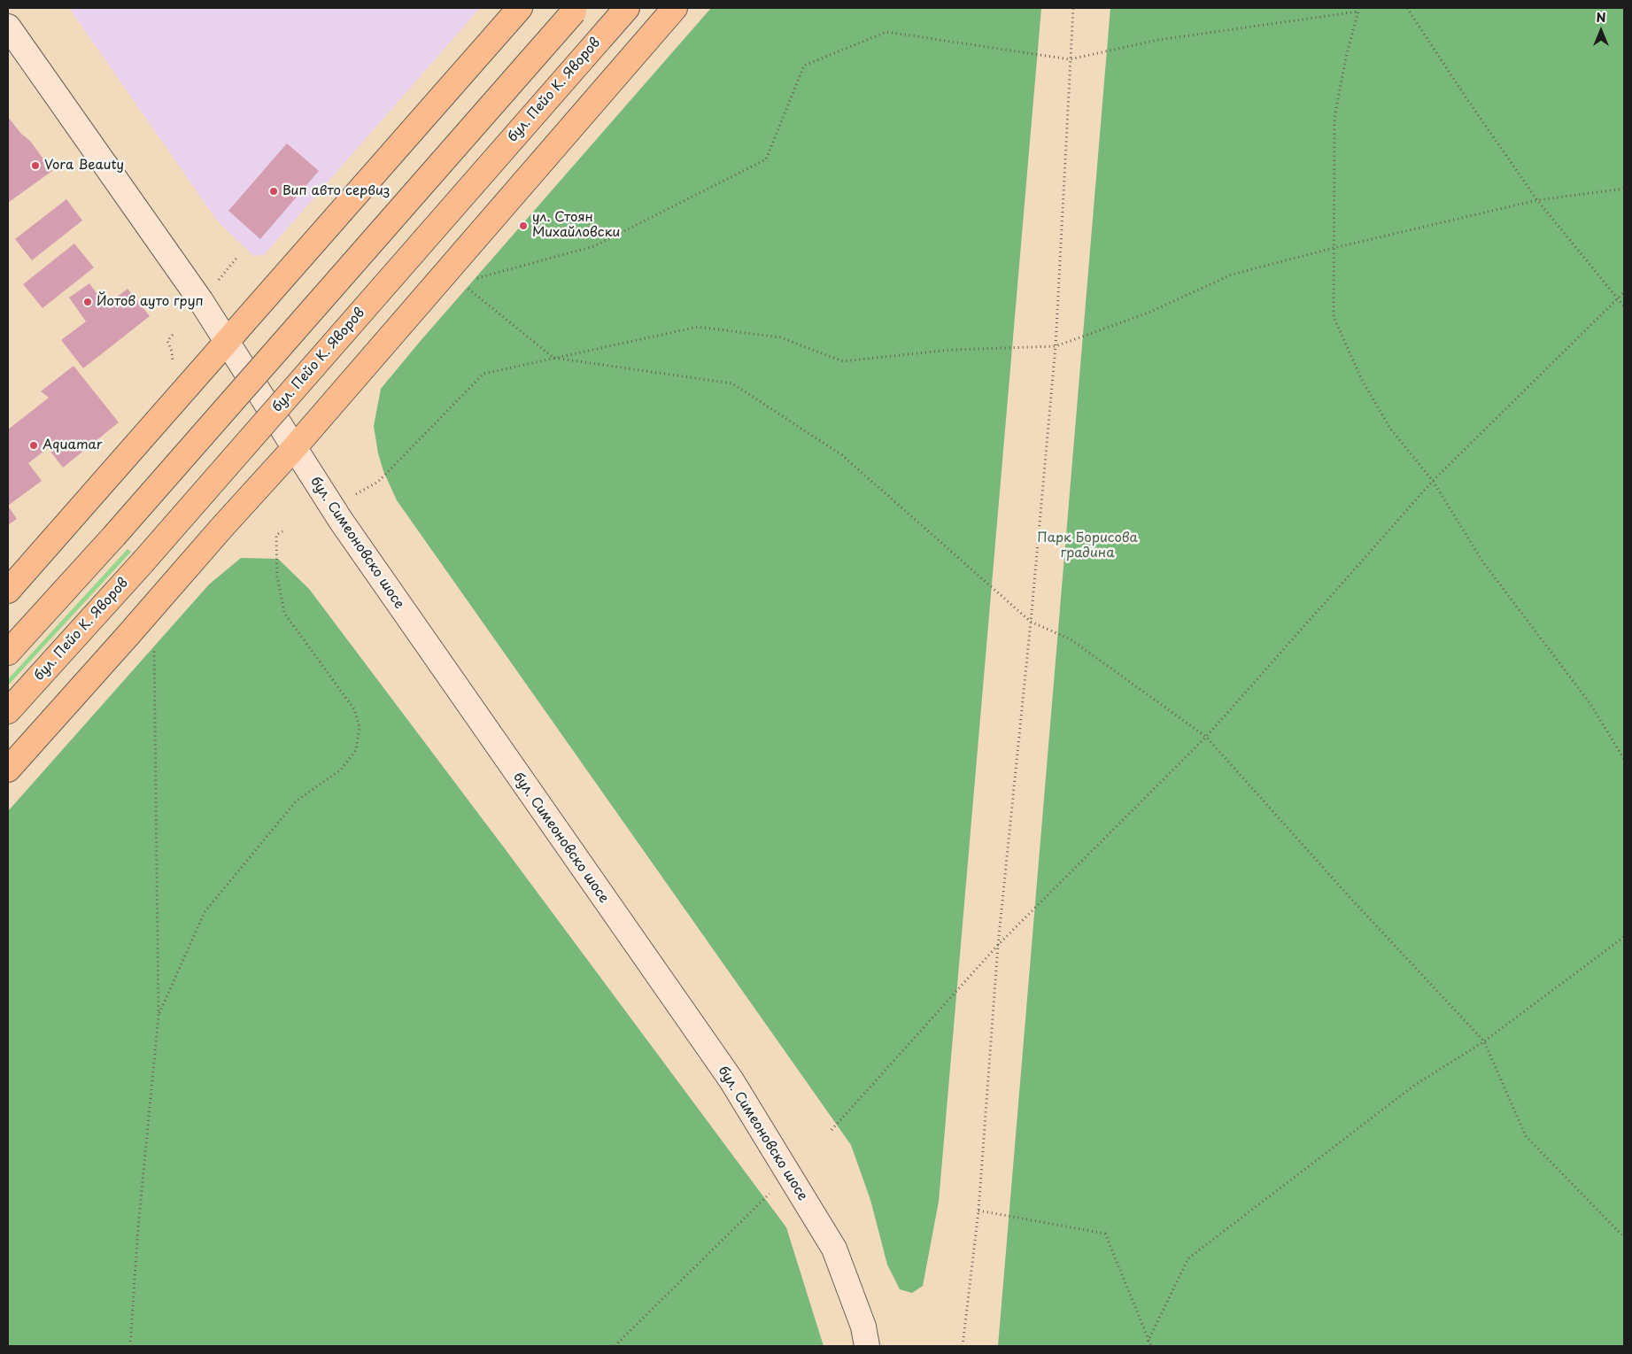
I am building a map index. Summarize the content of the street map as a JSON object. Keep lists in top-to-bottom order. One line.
{"streets":{"main road":["бул. Пейо К. Яворов","бул. Симеоновско шосе"]},"parks":["Парк Борисова градина"],"places":["Vora Beauty","Вип авто сервиз","ул. Стоян Михайловски","Йотов ауто груп","Aquamar"],"north":"top"}
